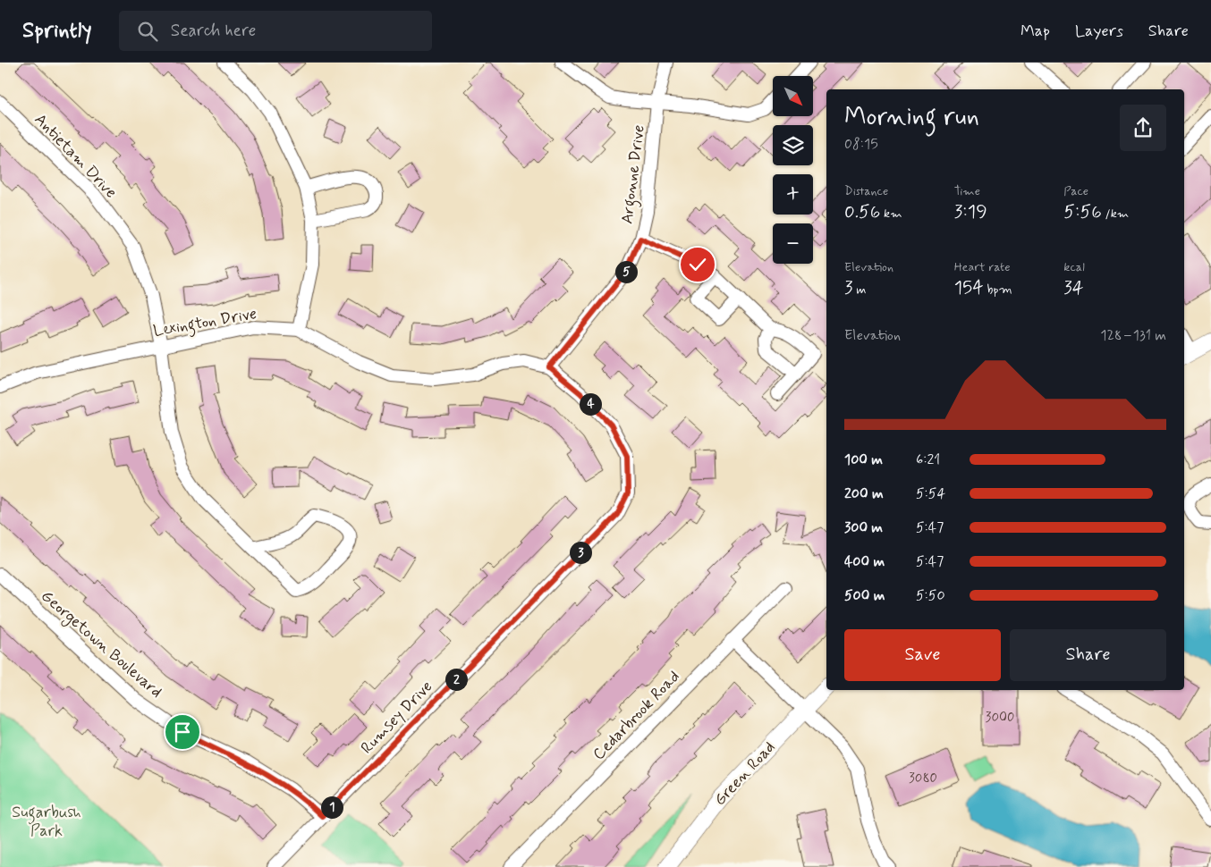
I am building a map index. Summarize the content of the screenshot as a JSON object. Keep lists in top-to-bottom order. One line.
{"streets":{"street":["Antietam Drive","Argonne Drive","Lexington Drive","Georgetown Boulevard","Cedarbrook Road","Rumsey Drive","Green Road"]},"crossings":[["Antietam Drive","Lexington Drive"],["Argonne Drive","Lexington Drive"],["Lexington Drive","Rumsey Drive"],["Georgetown Boulevard","Rumsey Drive"]],"parks":["Sugarbush Park"],"house_numbers":["3000","3080"],"north":"bottom right","page":{"header":"Sprintly","search":"Search here","nav":["Map","Layers","Share"],"map_buttons":["+","−"],"heading":["Morning run","08:15"],"stats":[["Distance","0.56 km"],["Time","3:19"],["Pace","5:56 /km"],["Elevation","3 m"],["Heart rate","154 bpm"],["kcal","34"]],"pins":["5","4","3","2","1"],"chart":["Elevation","128–131 m"],"list":[{"name":"100 m","note":"6:21"},{"name":"200 m","note":"5:54"},{"name":"300 m","note":"5:47"},{"name":"400 m","note":"5:47"},{"name":"500 m","note":"5:50"}],"buttons":["Save","Share"]}}
